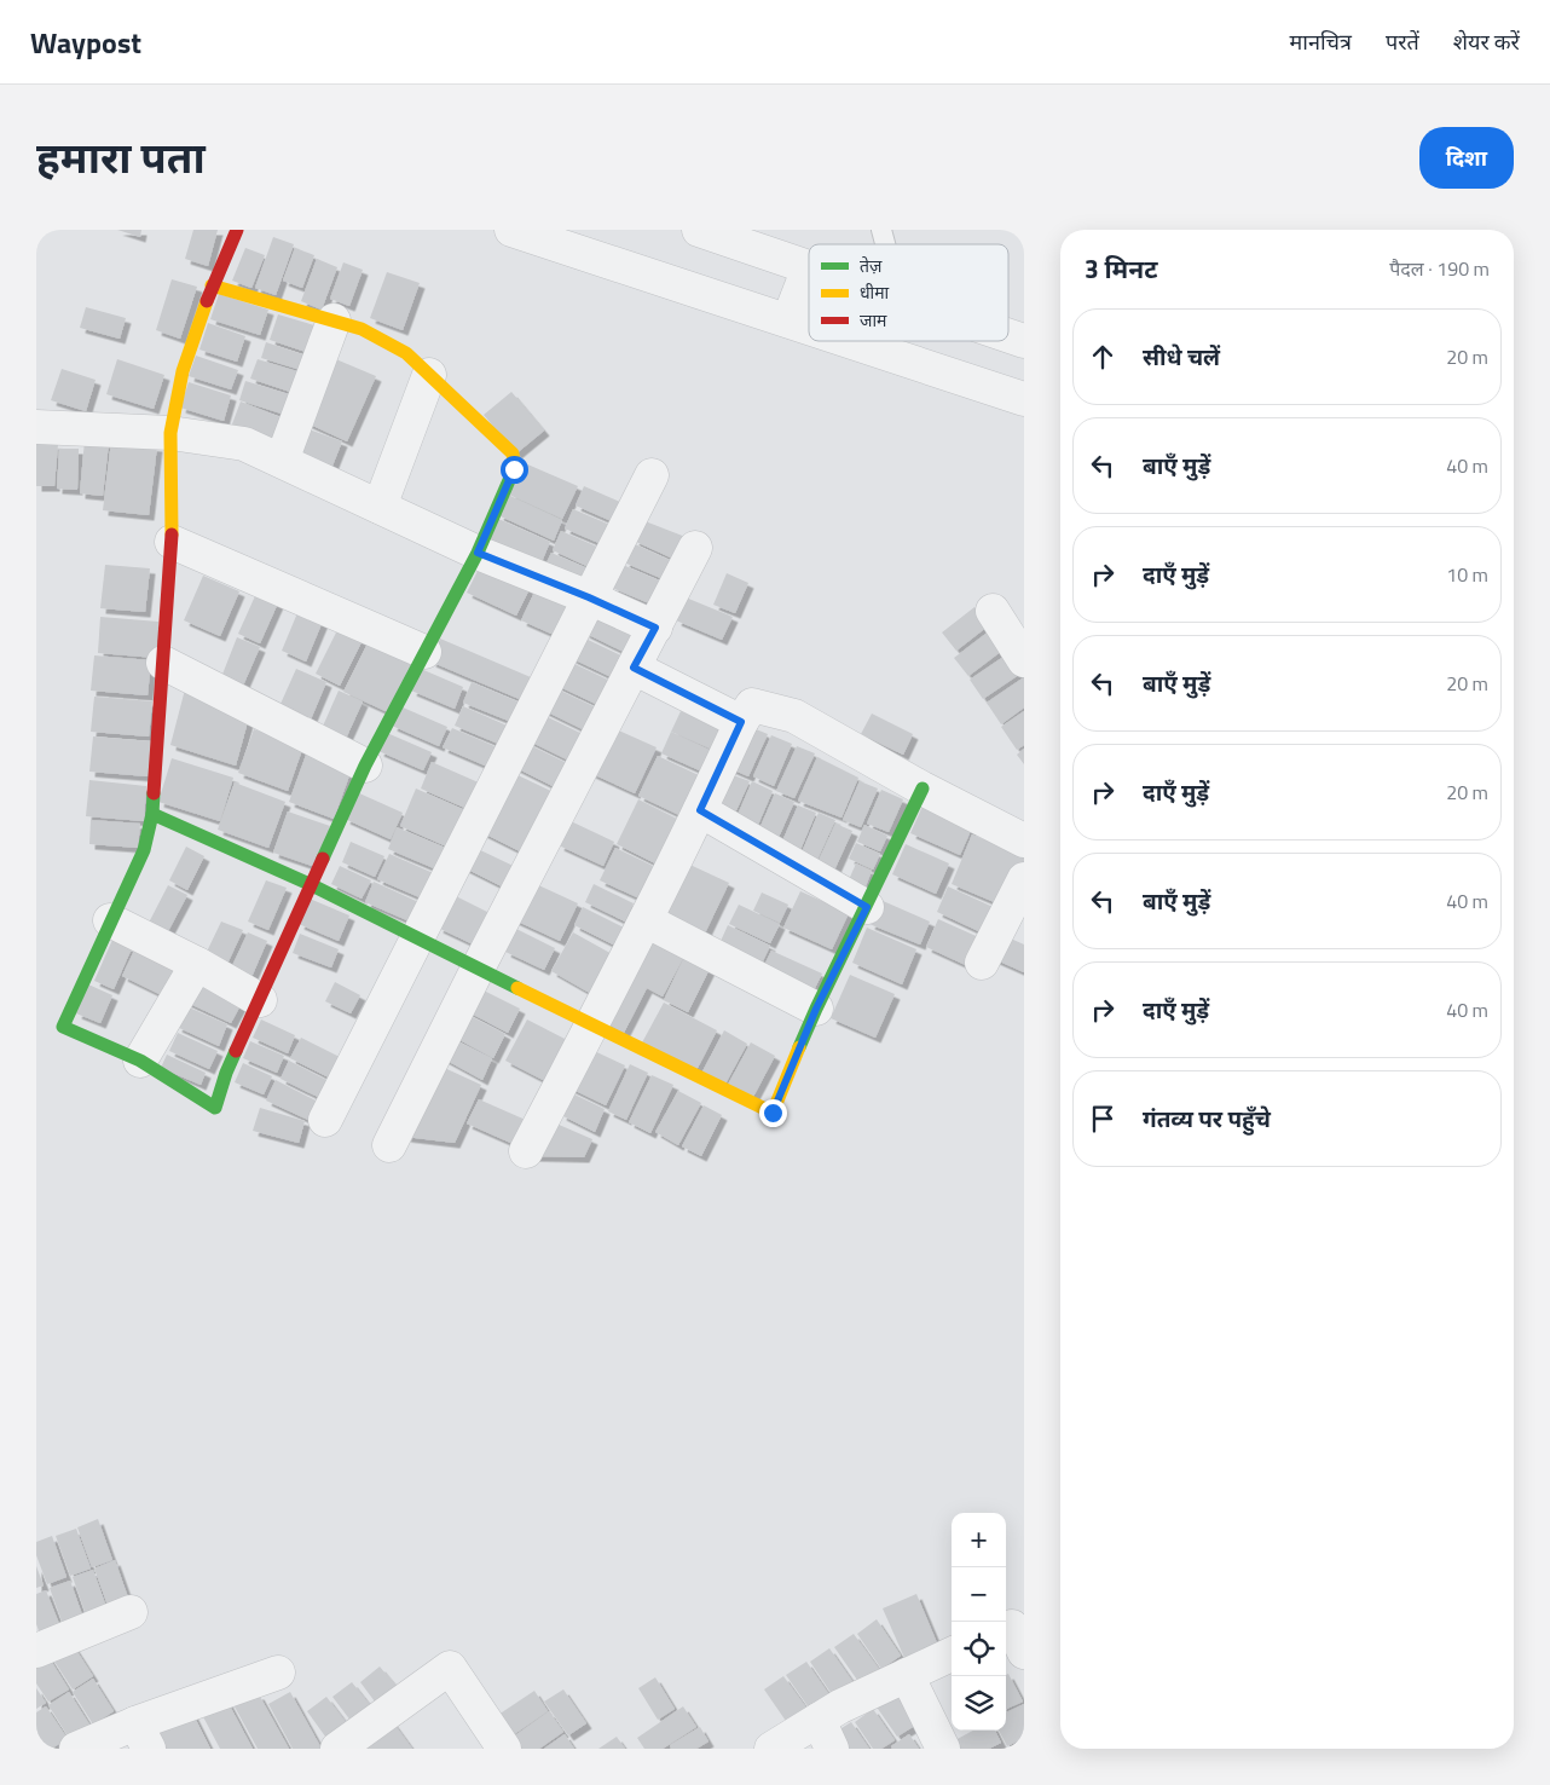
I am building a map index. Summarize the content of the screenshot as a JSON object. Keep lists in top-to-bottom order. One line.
{"legend":["तेज़","धीमा","जाम"],"page":{"header":"Waypost","nav":["मानचित्र","परतें","शेयर करें"],"title":"हमारा पता","buttons":"दिशा","heading":["3 मिनट","पैदल · 190 m"],"list":[["सीधे चलें","20 m"],["बाएँ मुड़ें","40 m"],["दाएँ मुड़ें","10 m"],["बाएँ मुड़ें","20 m"],["दाएँ मुड़ें","20 m"],["बाएँ मुड़ें","40 m"],["दाएँ मुड़ें","40 m"],"गंतव्य पर पहुँचे"],"map_buttons":["+","−"]}}
